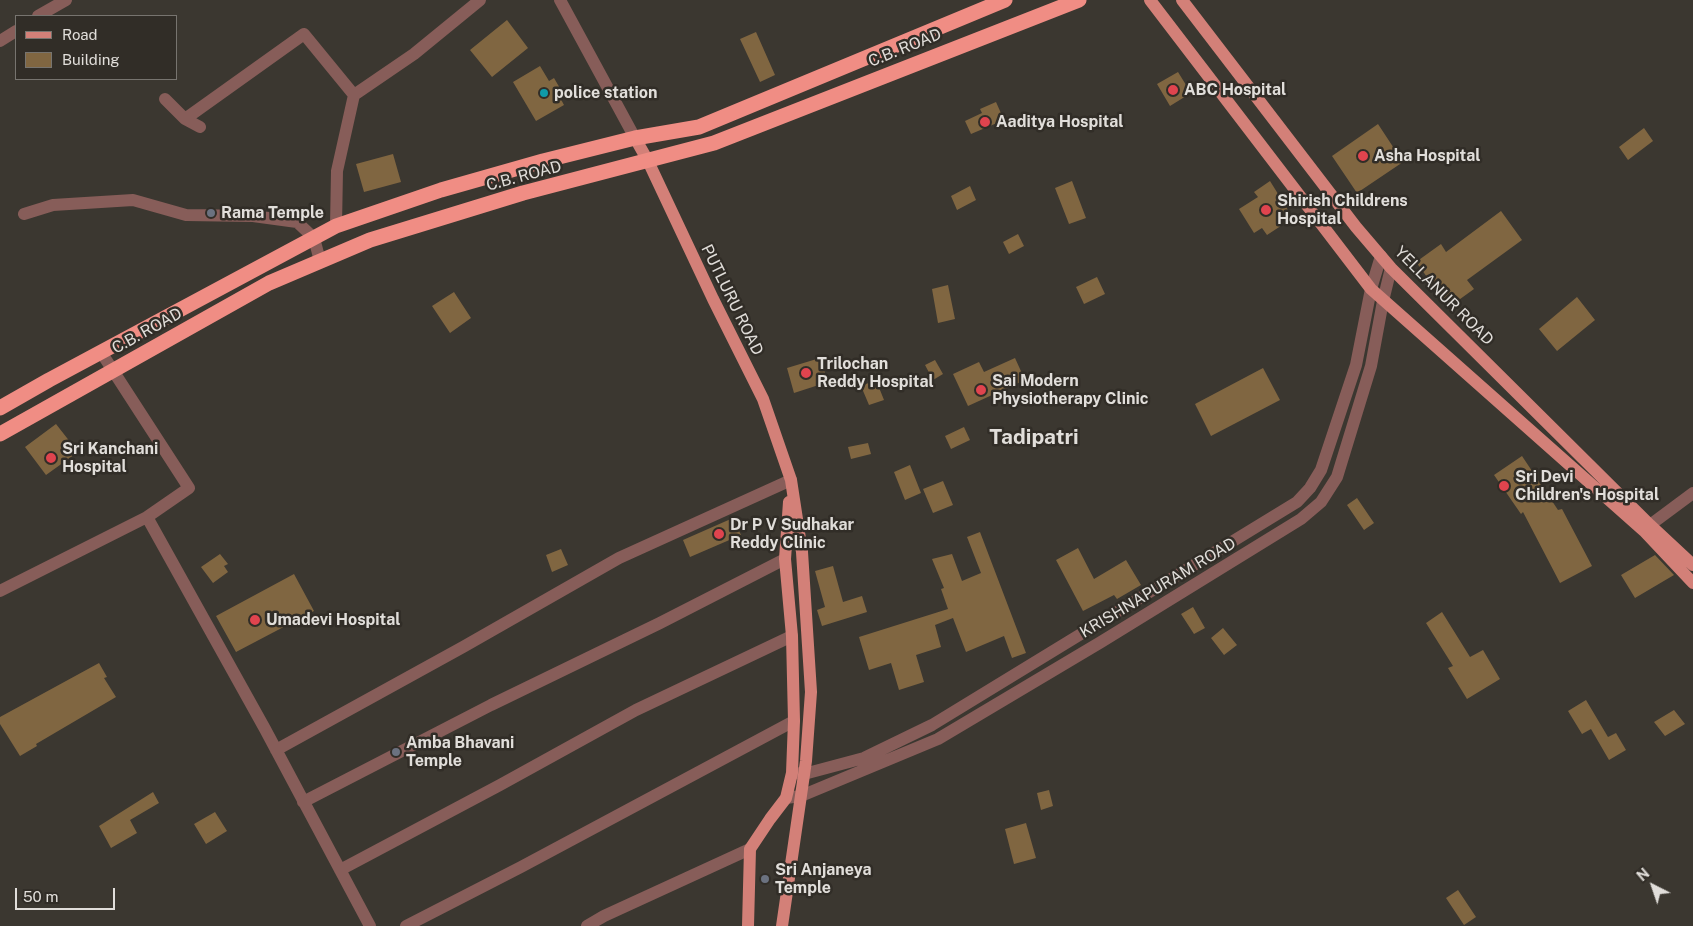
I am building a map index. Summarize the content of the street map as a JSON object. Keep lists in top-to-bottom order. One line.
{"streets":{"highway":["C.B. ROAD"],"main road":["YELLANUR ROAD","PUTLURU ROAD"],"street":["KRISHNAPURAM ROAD"]},"crossings":[["C.B. ROAD","PUTLURU ROAD"],["YELLANUR ROAD","KRISHNAPURAM ROAD"]],"districts":["Tadipatri"],"places":["ABC Hospital","police station","Aaditya Hospital","Asha Hospital","Shirish Childrens Hospital","Rama Temple","Trilochan Reddy Hospital","Sai Modern Physiotherapy Clinic","Sri Kanchani Hospital","Sri Devi Children's Hospital","Dr P V Sudhakar Reddy Clinic","Umadevi Hospital","Amba Bhavani Temple","Sri Anjaneya Temple"],"legend":["Road","Building"],"scale_bar":"50 m","north":"top left"}
